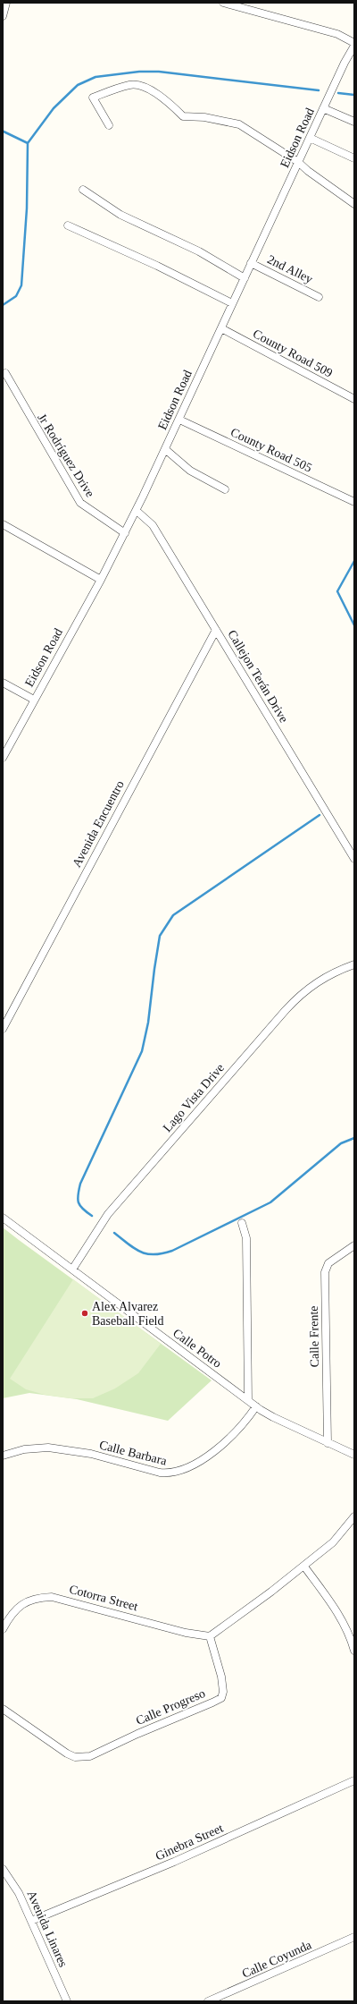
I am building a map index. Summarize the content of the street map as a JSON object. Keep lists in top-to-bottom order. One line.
{"streets":{"street":["Eidson Road","2nd Alley","County Road 509","County Road 505","Jr Rodríguez Drive","Callejon Terán Drive","Avenida Encuentro","Lago Vista Drive","Calle Frente","Calle Potro","Calle Barbara","Cotorra Street","Calle Progreso","Ginebra Street","Avenida Linares","Calle Coyunda"]},"crossings":[["Eidson Road","2nd Alley"],["Eidson Road","County Road 509"],["Eidson Road","County Road 505"],["Eidson Road","Jr Rodríguez Drive"],["Eidson Road","Callejon Terán Drive"],["Callejon Terán Drive","Avenida Encuentro"],["Lago Vista Drive","Calle Potro"],["Calle Frente","Calle Potro"],["Calle Potro","Calle Barbara"],["Cotorra Street","Calle Progreso"],["Ginebra Street","Avenida Linares"]],"places":["Alex Alvarez Baseball Field"]}
